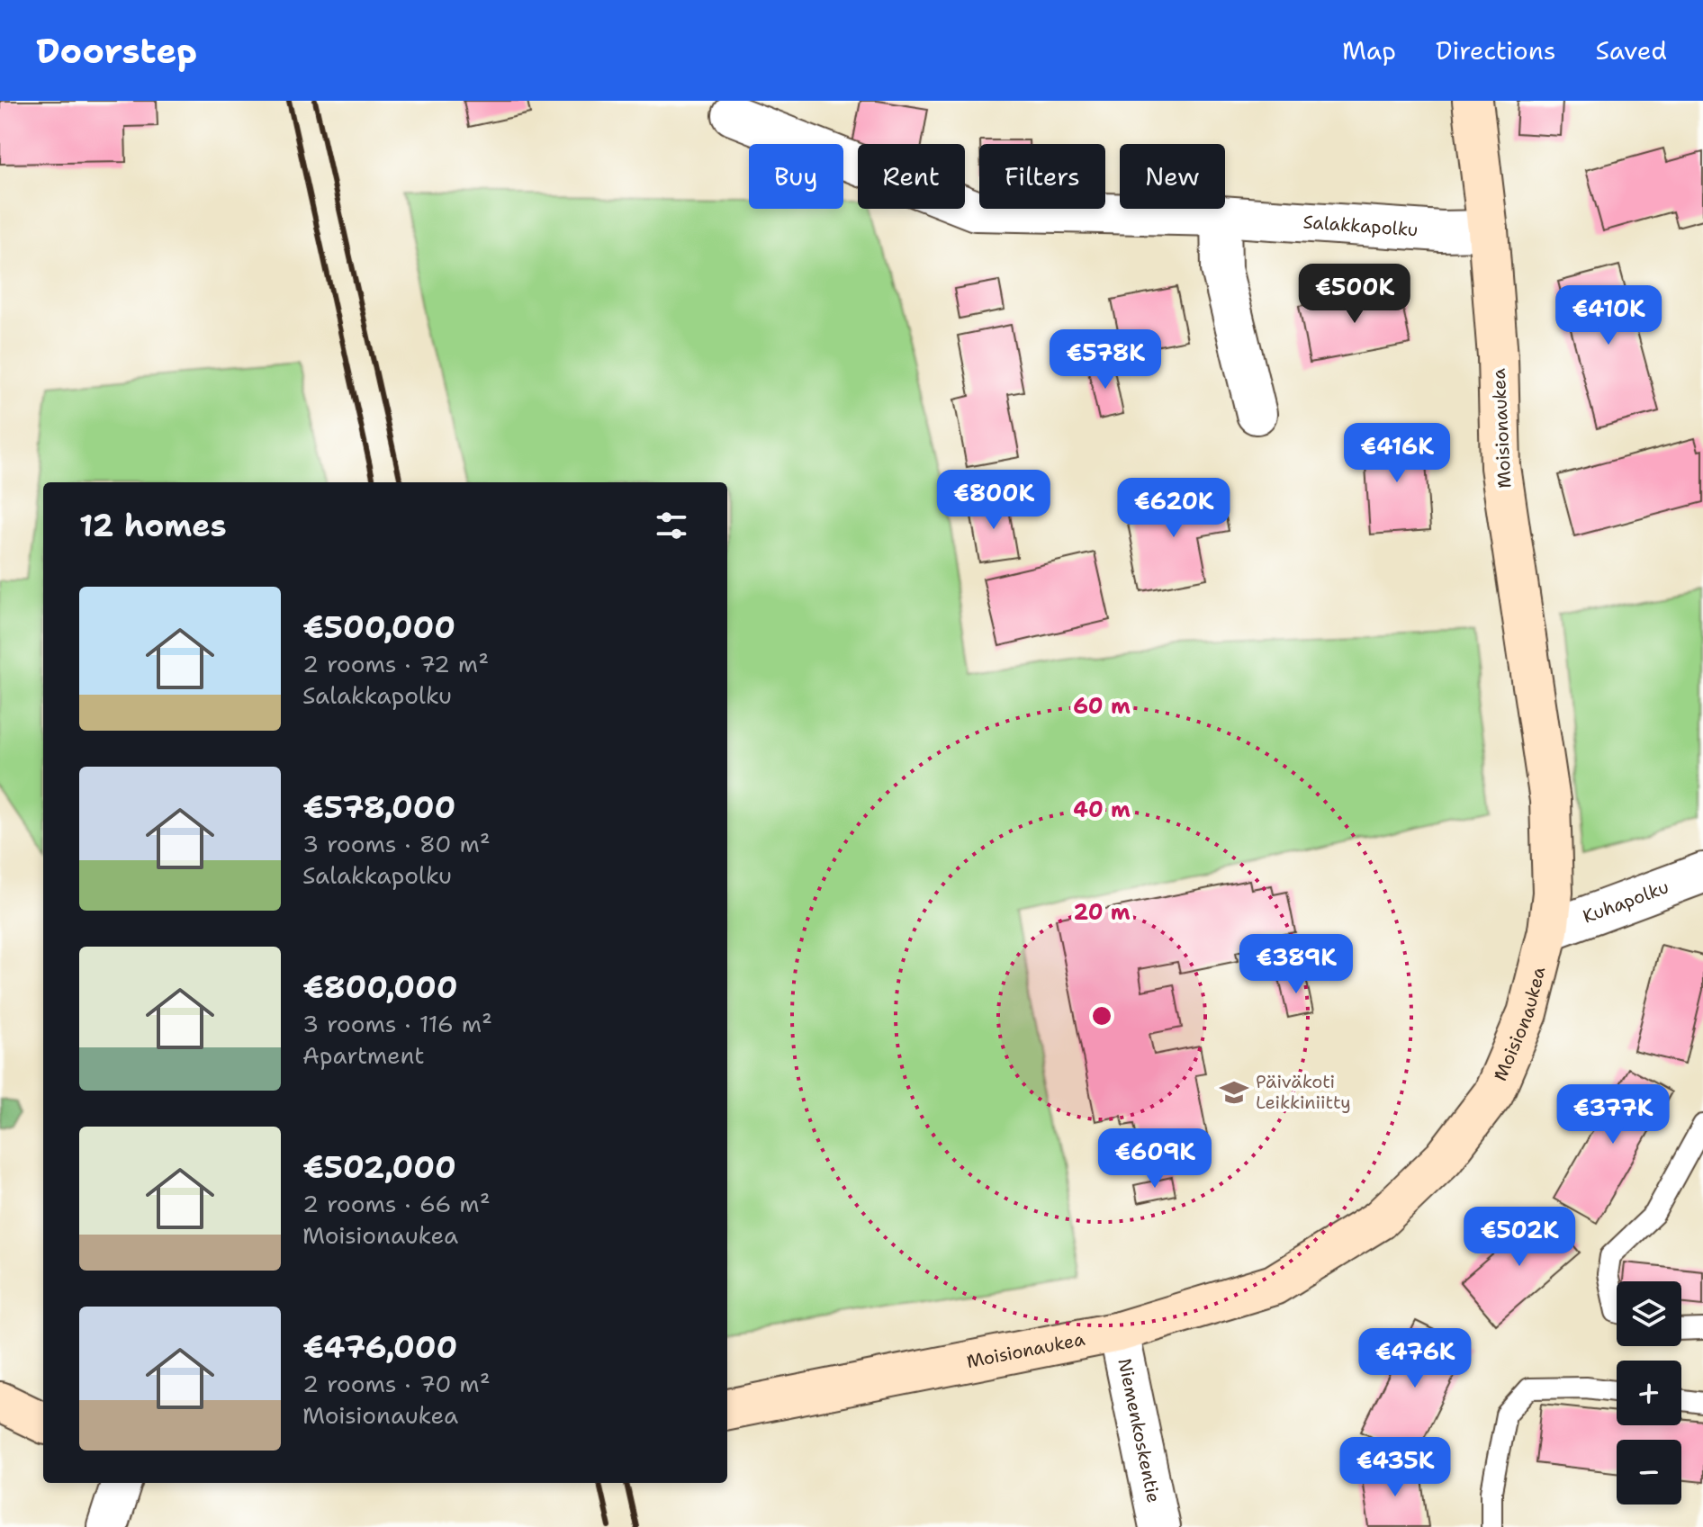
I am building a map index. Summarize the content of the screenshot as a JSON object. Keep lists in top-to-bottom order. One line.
{"streets":{"street":["Salakkapolku","Moisionaukea","Kuhapolku","Niemenkoskentie"]},"crossings":[["Salakkapolku","Moisionaukea"],["Moisionaukea","Kuhapolku"],["Moisionaukea","Niemenkoskentie"]],"places":{"school or university":["Päiväkoti Leikkiniitty"]},"page":{"header":"Doorstep","nav":["Map","Directions","Saved"],"chip":["Buy","Rent","Filters","New"],"price":["€500K","€410K","€578K","€416K","€800K","€620K","€389K","€377K","€609K","€502K","€476K","€435K"],"heading":"12 homes","list":[{"name":"€500,000","note":"2 rooms · 72 m² · Salakkapolku"},{"name":"€578,000","note":"3 rooms · 80 m² · Salakkapolku"},{"name":"€800,000","note":"3 rooms · 116 m² · Apartment"},{"name":"€502,000","note":"2 rooms · 66 m² · Moisionaukea"},{"name":"€476,000","note":"2 rooms · 70 m² · Moisionaukea"}],"map_buttons":["+","−"]},"rings":["60 m","40 m","20 m"]}
